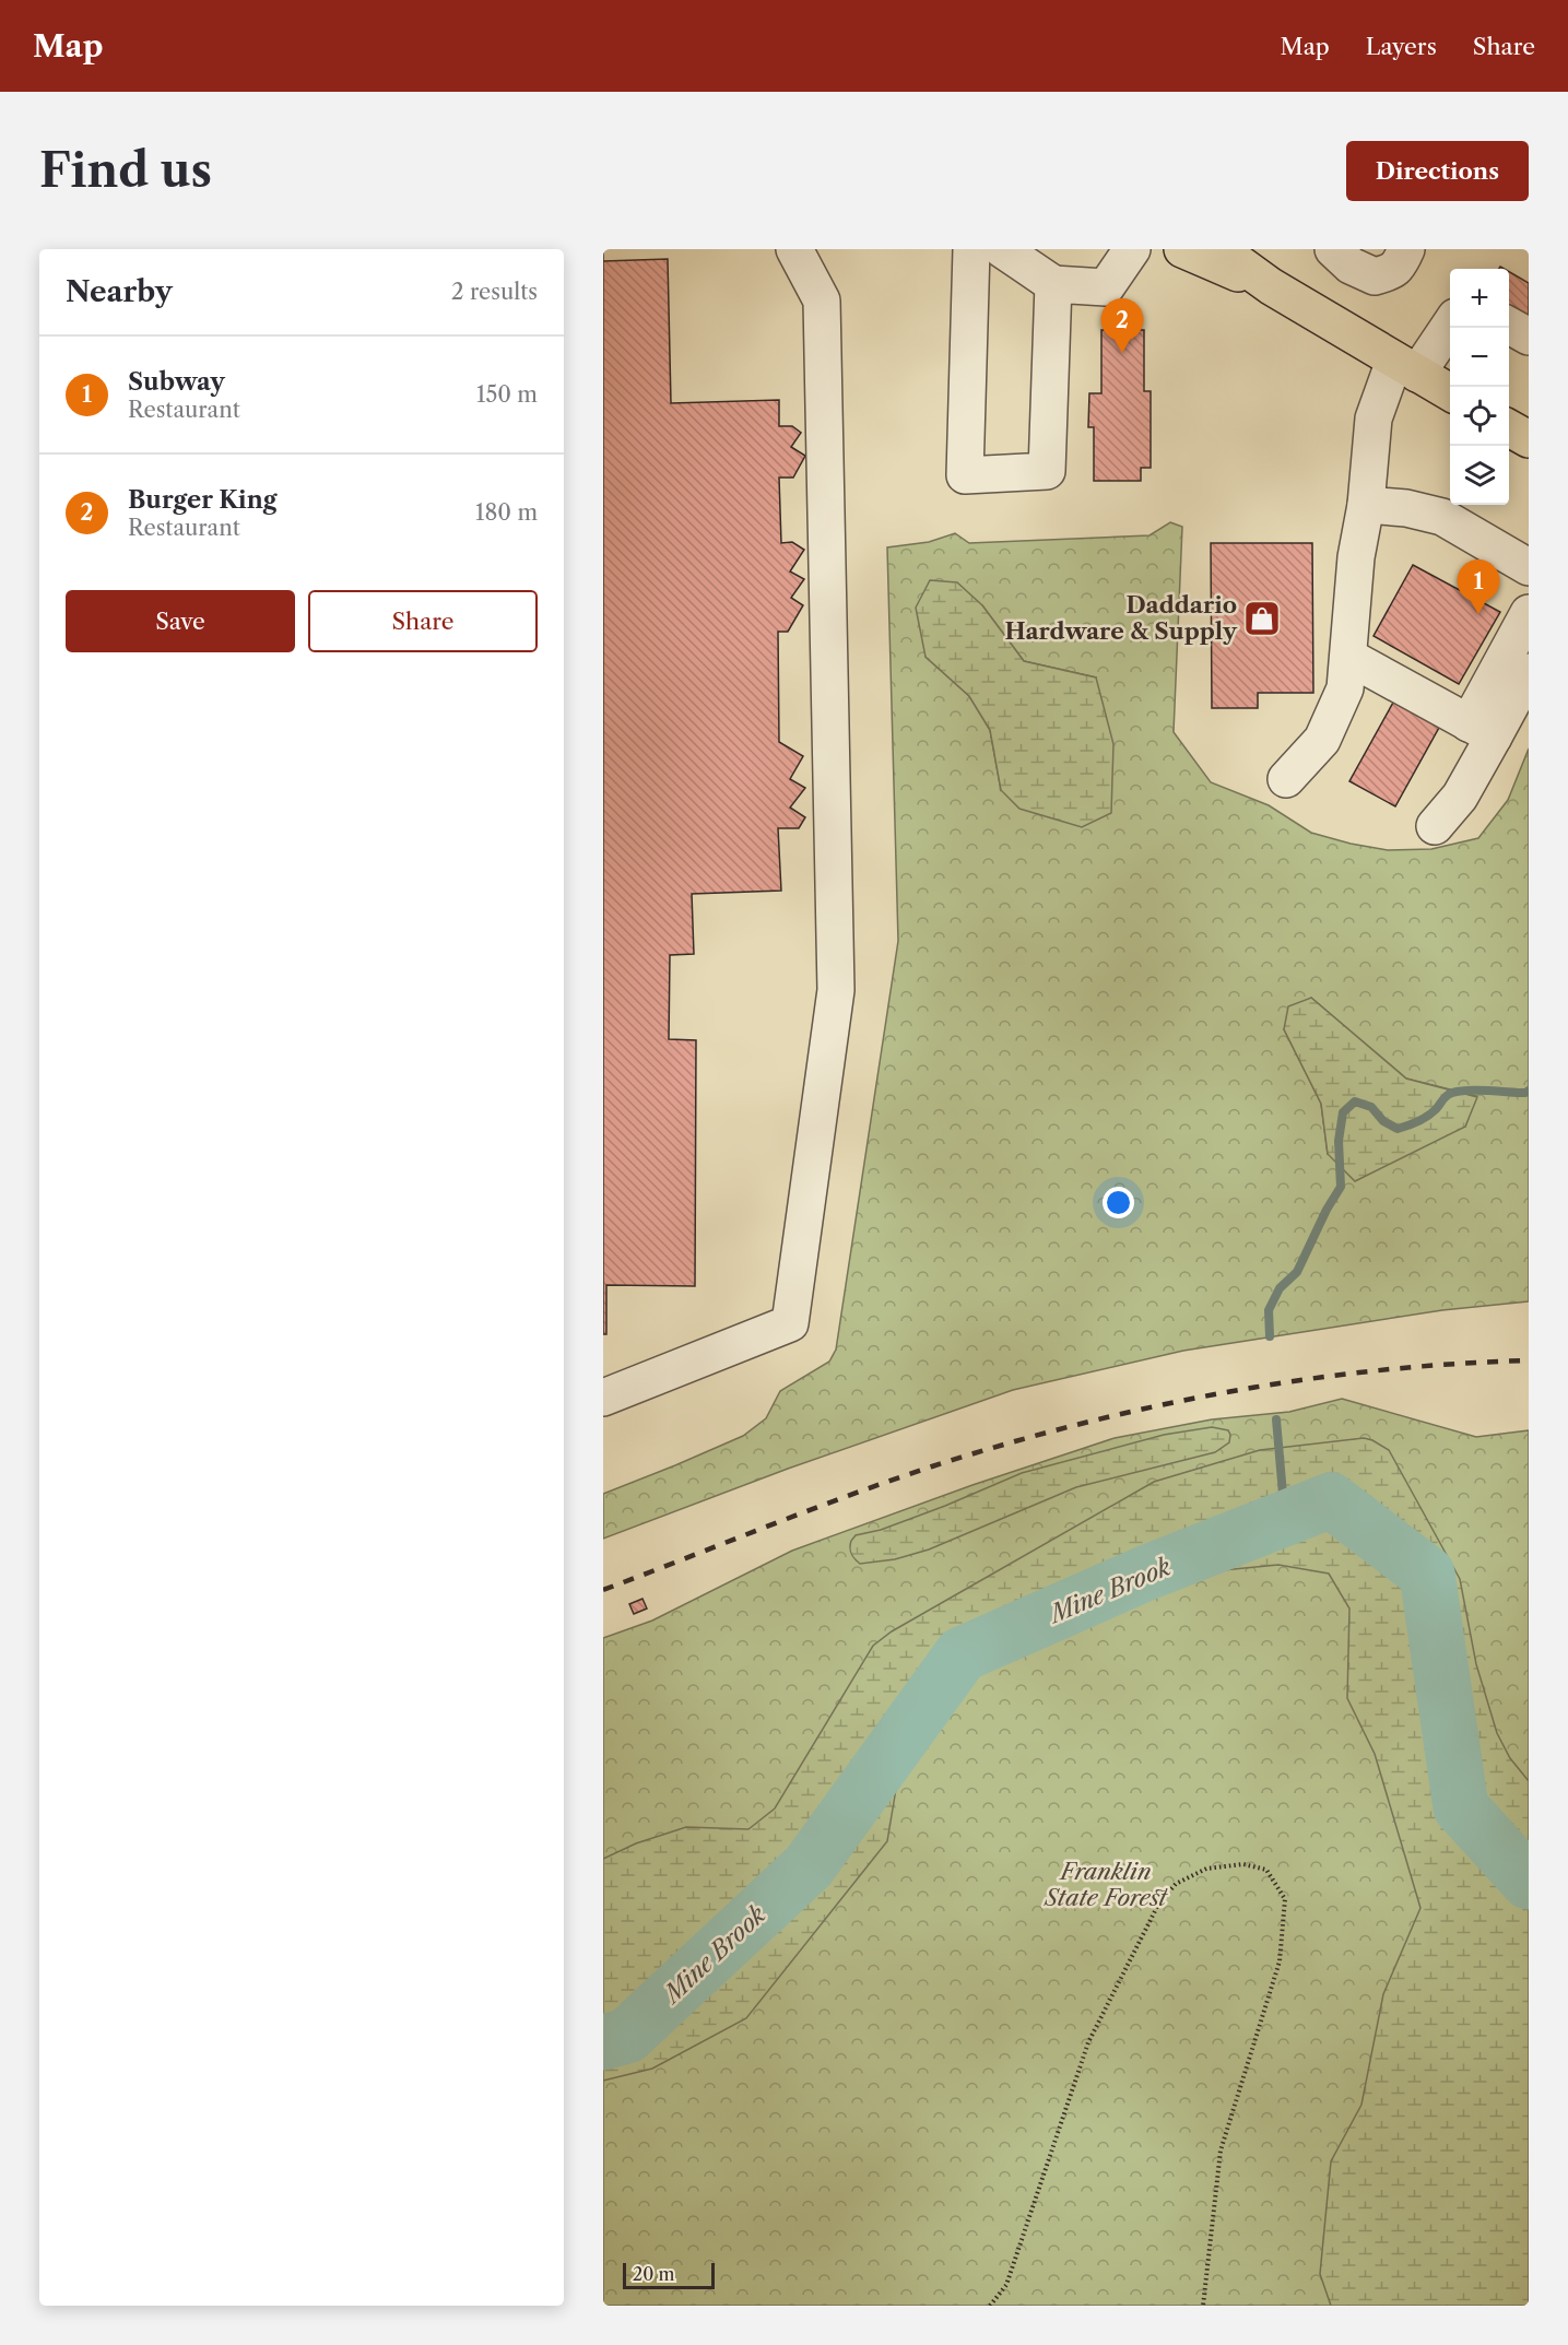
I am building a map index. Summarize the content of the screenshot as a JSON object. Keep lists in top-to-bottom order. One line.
{"water":["Mine Brook"],"parks":["Franklin State Forest"],"places":{"shop":["Daddario Hardware & Supply"]},"scale_bar":"20 m","page":{"header":"Map","nav":["Map","Layers","Share"],"buttons":["Directions",["Save","Share"]],"title":"Find us","heading":["Nearby","2 results"],"map_buttons":["+","−"],"pins":["2","1"],"list":[{"mark":"1","name":"Subway","note":"Restaurant","value":"150 m"},{"mark":"2","name":"Burger King","note":"Restaurant","value":"180 m"}],"scale":"20 m"}}
